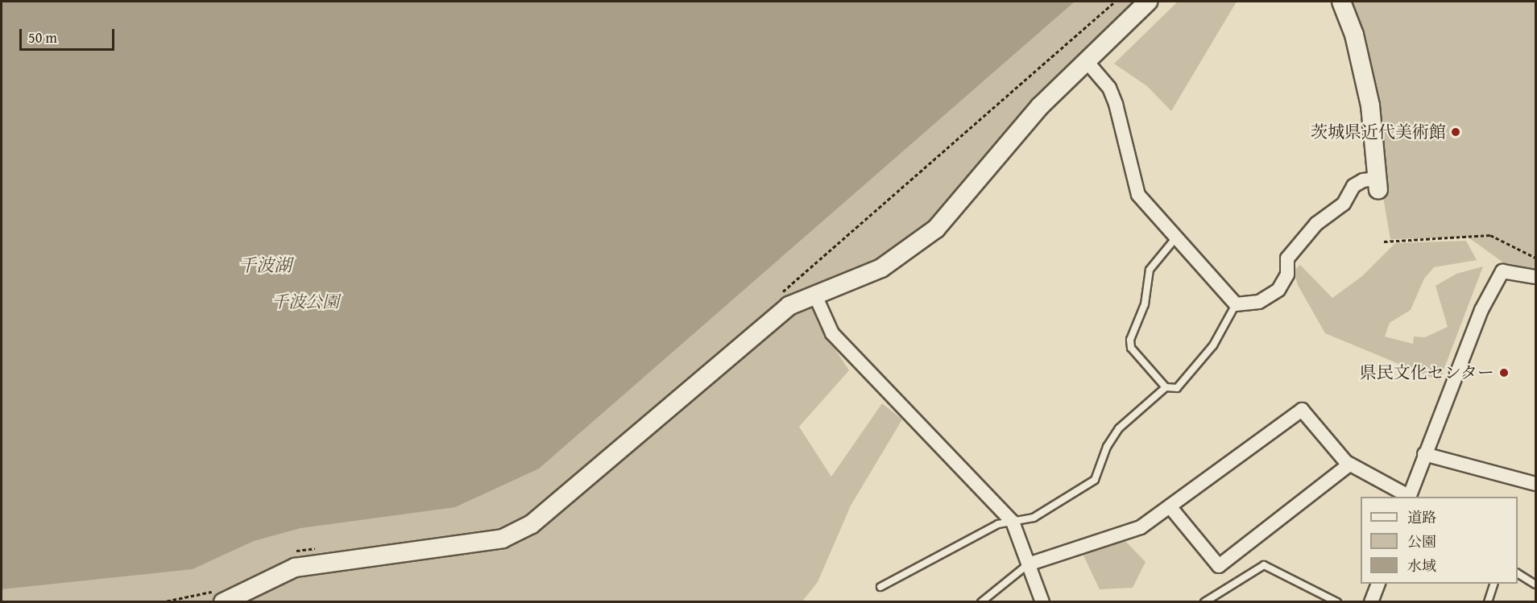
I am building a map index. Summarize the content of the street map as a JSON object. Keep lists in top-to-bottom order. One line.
{"water":["千波湖"],"parks":["千波公園"],"places":["茨城県近代美術館","県民文化センター"],"legend":["道路","公園","水域"],"scale_bar":"50 m"}
